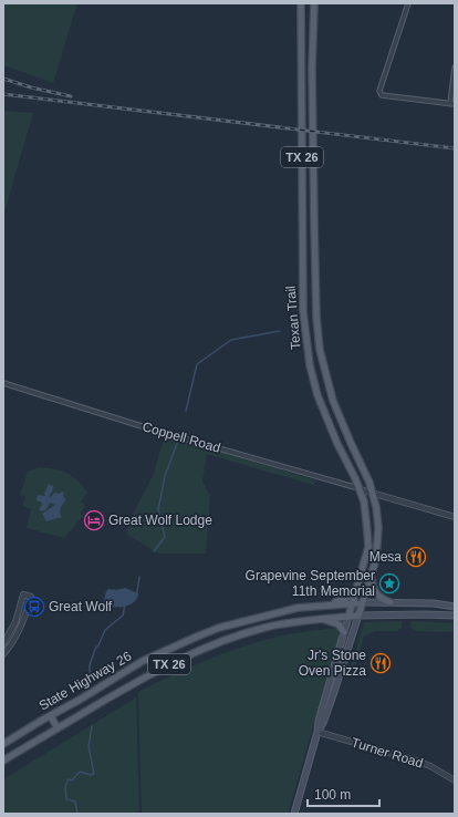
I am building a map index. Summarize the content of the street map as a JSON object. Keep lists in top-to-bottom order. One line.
{"streets":{"main road":["TX 26","Texan Trail","State Highway 26"],"street":["Coppell Road","Turner Road"]},"crossings":[["TX 26","Texan Trail"],["TX 26","State Highway 26"],["Texan Trail","Coppell Road"],["Texan Trail","State Highway 26"]],"places":{"hotel":["Great Wolf Lodge"],"restaurant":["Mesa","Jr's Stone Oven Pizza"],"place":["Grapevine September 11th Memorial"],"bus stop":["Great Wolf"]},"scale_bar":"100 m"}
